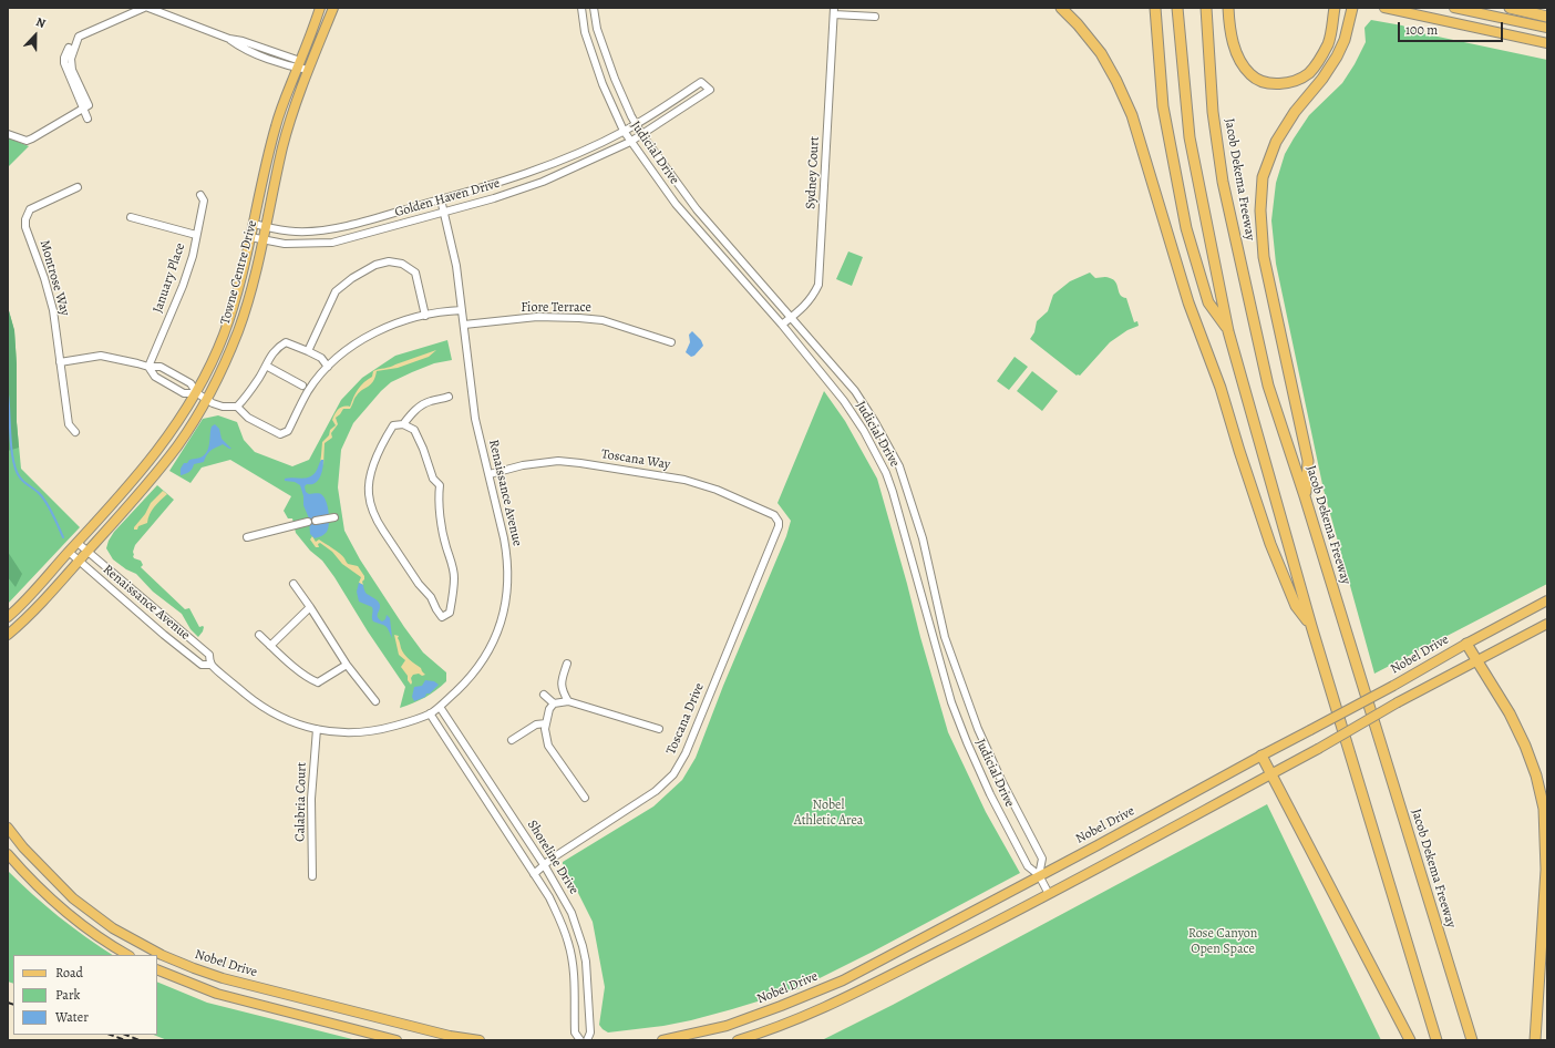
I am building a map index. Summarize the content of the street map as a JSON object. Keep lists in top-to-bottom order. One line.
{"streets":{"highway":["Jacob Dekema Freeway"],"main road":["Towne Centre Drive","Nobel Drive"],"street":["Judicial Drive","Sydney Court","Golden Haven Drive","Montrose Way","January Place","Fiore Terrace","Toscana Way","Renaissance Avenue","Toscana Drive","Calabria Court","Shoreline Drive"]},"crossings":[["Judicial Drive","Sydney Court"],["Judicial Drive","Golden Haven Drive"],["Judicial Drive","Nobel Drive"],["Golden Haven Drive","Towne Centre Drive"],["Golden Haven Drive","Renaissance Avenue"],["Towne Centre Drive","Renaissance Avenue"],["Fiore Terrace","Renaissance Avenue"],["Toscana Way","Renaissance Avenue"],["Toscana Way","Toscana Drive"],["Renaissance Avenue","Calabria Court"],["Renaissance Avenue","Shoreline Drive"],["Toscana Drive","Shoreline Drive"]],"parks":["Nobel Athletic Area","Rose Canyon Open Space"],"legend":["Road","Park","Water"],"scale_bar":"100 m","north":"top"}
